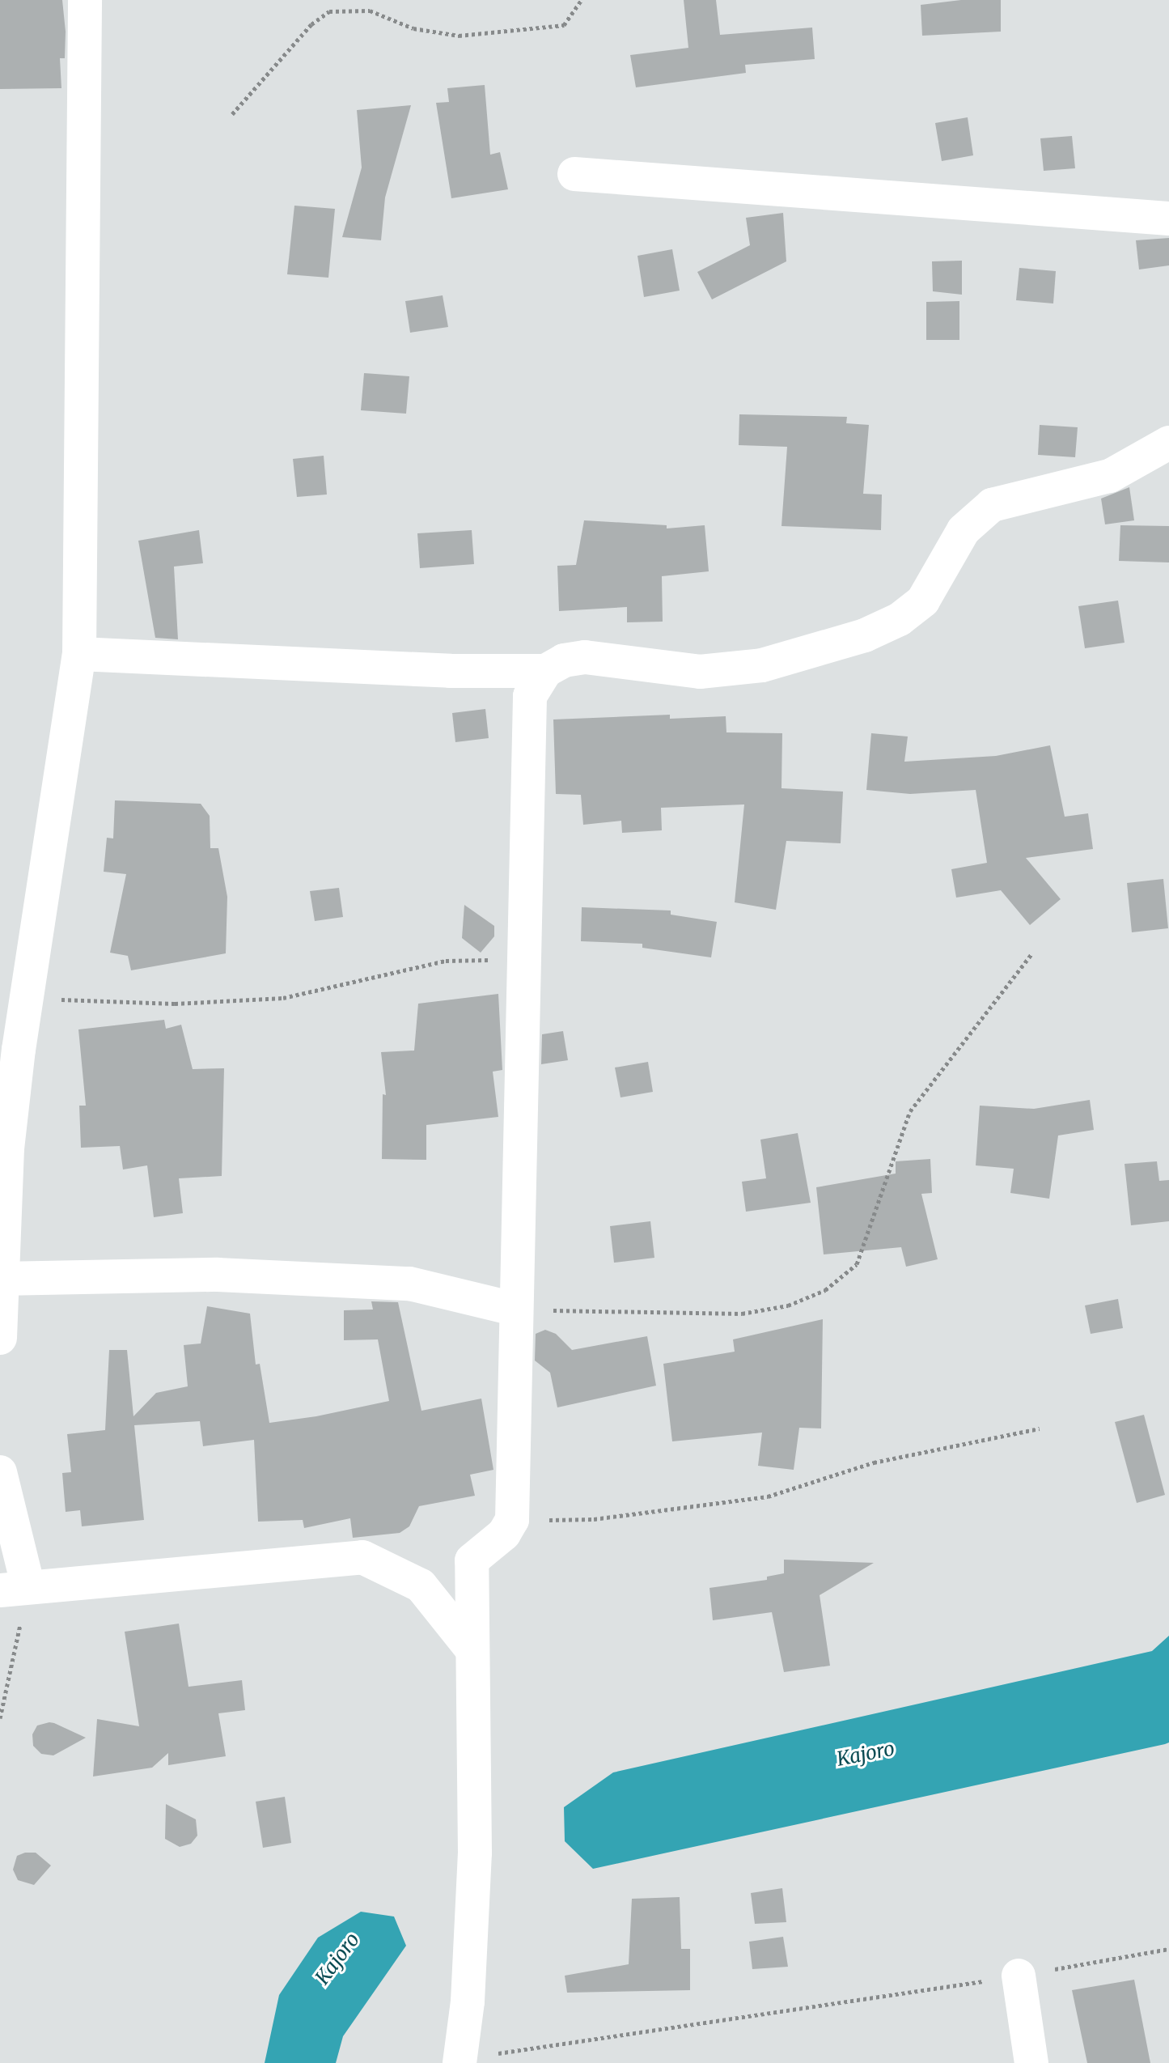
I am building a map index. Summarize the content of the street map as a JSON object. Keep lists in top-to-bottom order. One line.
{"water":["Kajoro"]}
